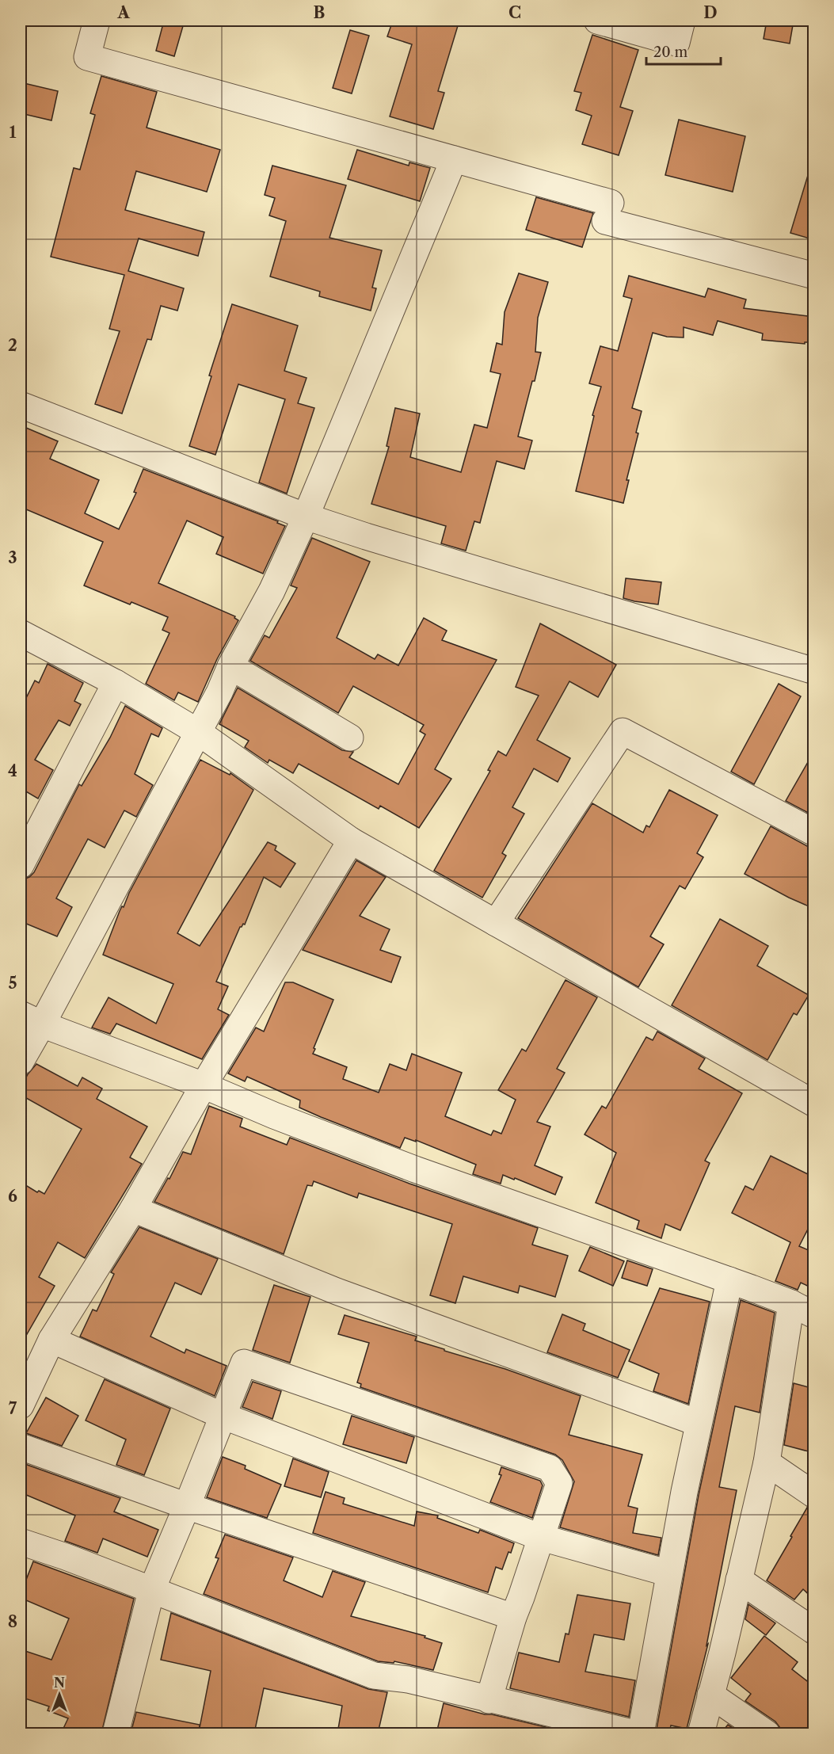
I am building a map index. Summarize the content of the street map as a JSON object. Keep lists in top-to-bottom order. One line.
{"scale_bar":"20 m","north":"top","grid":{"columns":["A","B","C","D"],"rows":["1","2","3","4","5","6","7","8"]}}
